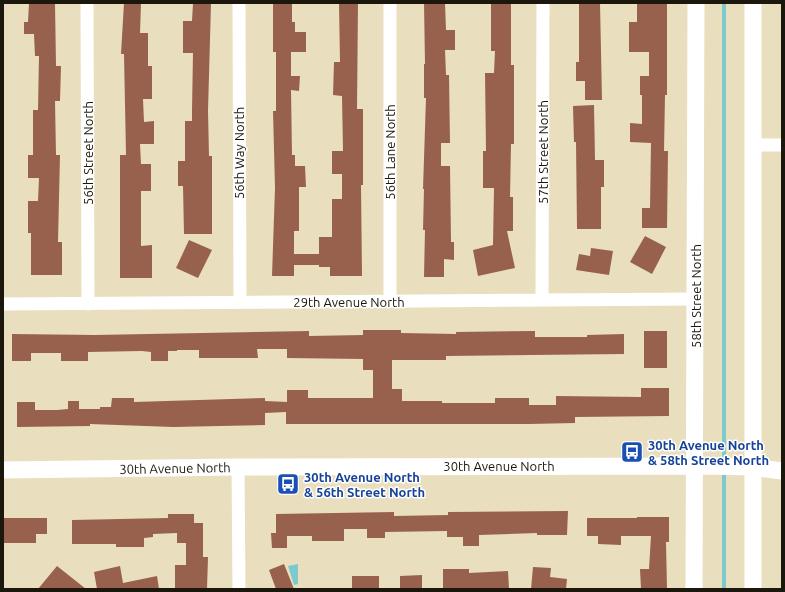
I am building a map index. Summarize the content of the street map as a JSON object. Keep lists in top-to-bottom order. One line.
{"streets":{"street":["56th Lane North","57th Street North","56th Street North","56th Way North","58th Street North","29th Avenue North","30th Avenue North"]},"crossings":[["56th Lane North","29th Avenue North"],["57th Street North","29th Avenue North"],["56th Street North","29th Avenue North"],["56th Way North","29th Avenue North"],["58th Street North","29th Avenue North"],["58th Street North","30th Avenue North"]],"places":{"bus stop":["30th Avenue North & 58th Street North","30th Avenue North & 56th Street North"]}}
